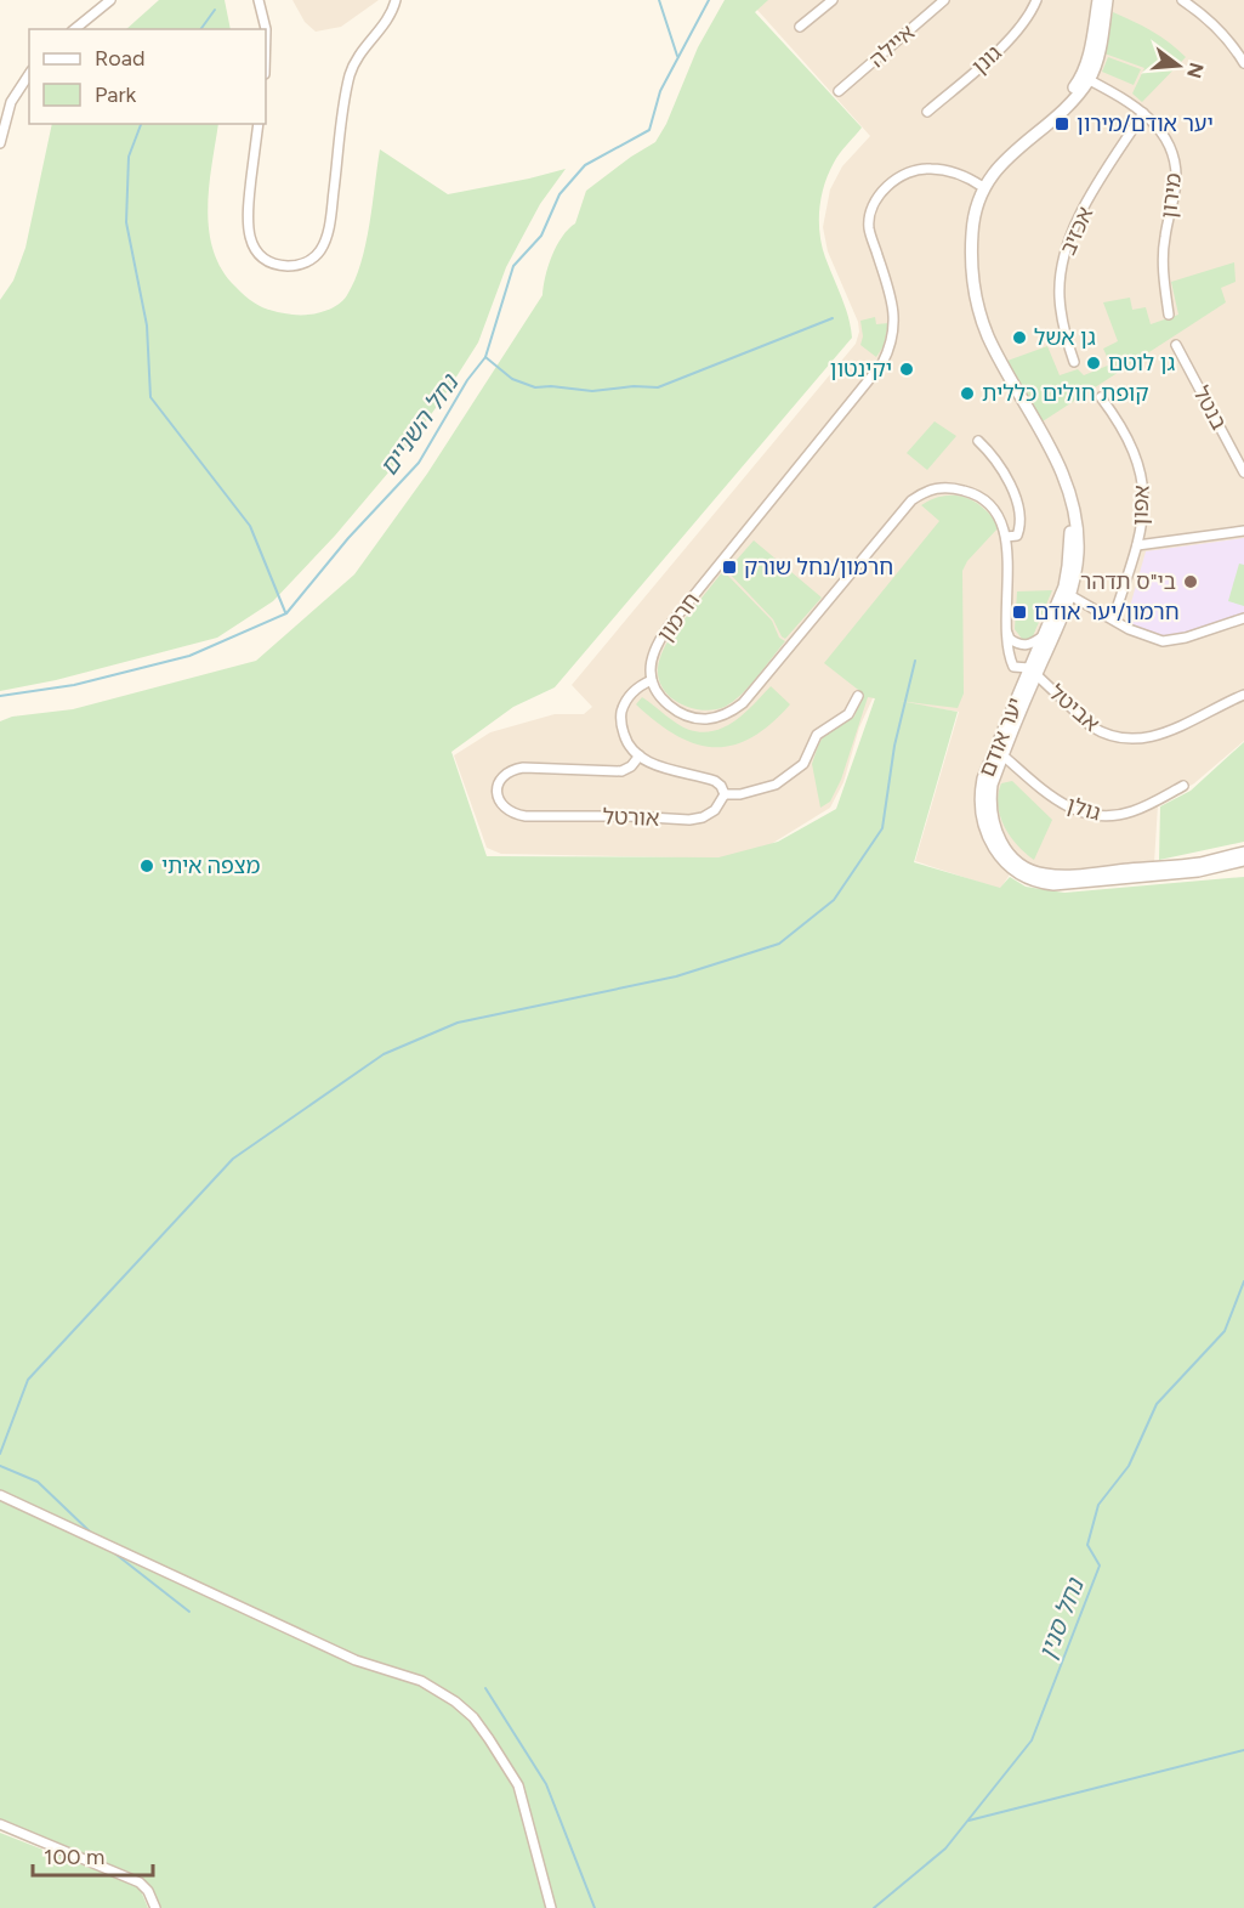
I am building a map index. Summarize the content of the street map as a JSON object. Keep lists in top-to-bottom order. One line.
{"streets":{"street":["איילה","גונן","מירון","אכזיב","בנטל","אפון","חרמון","אביטל","יער אודם","גולן","אורטל"]},"crossings":[["מירון","אכזיב"],["מירון","יער אודם"],["חרמון","יער אודם"],["אביטל","יער אודם"],["יער אודם","גולן"]],"water":["נחל השניים","נחל סנין"],"places":{"transit":["יער אודם/מירון","חרמון/נחל שורק","חרמון/יער אודם"],"other":["גן אשל","גן לוטם","יקינטון","קופת חולים כללית","בי\"ס תדהר","מצפה איתי"]},"legend":["Road","Park"],"scale_bar":"100 m","north":"right"}
